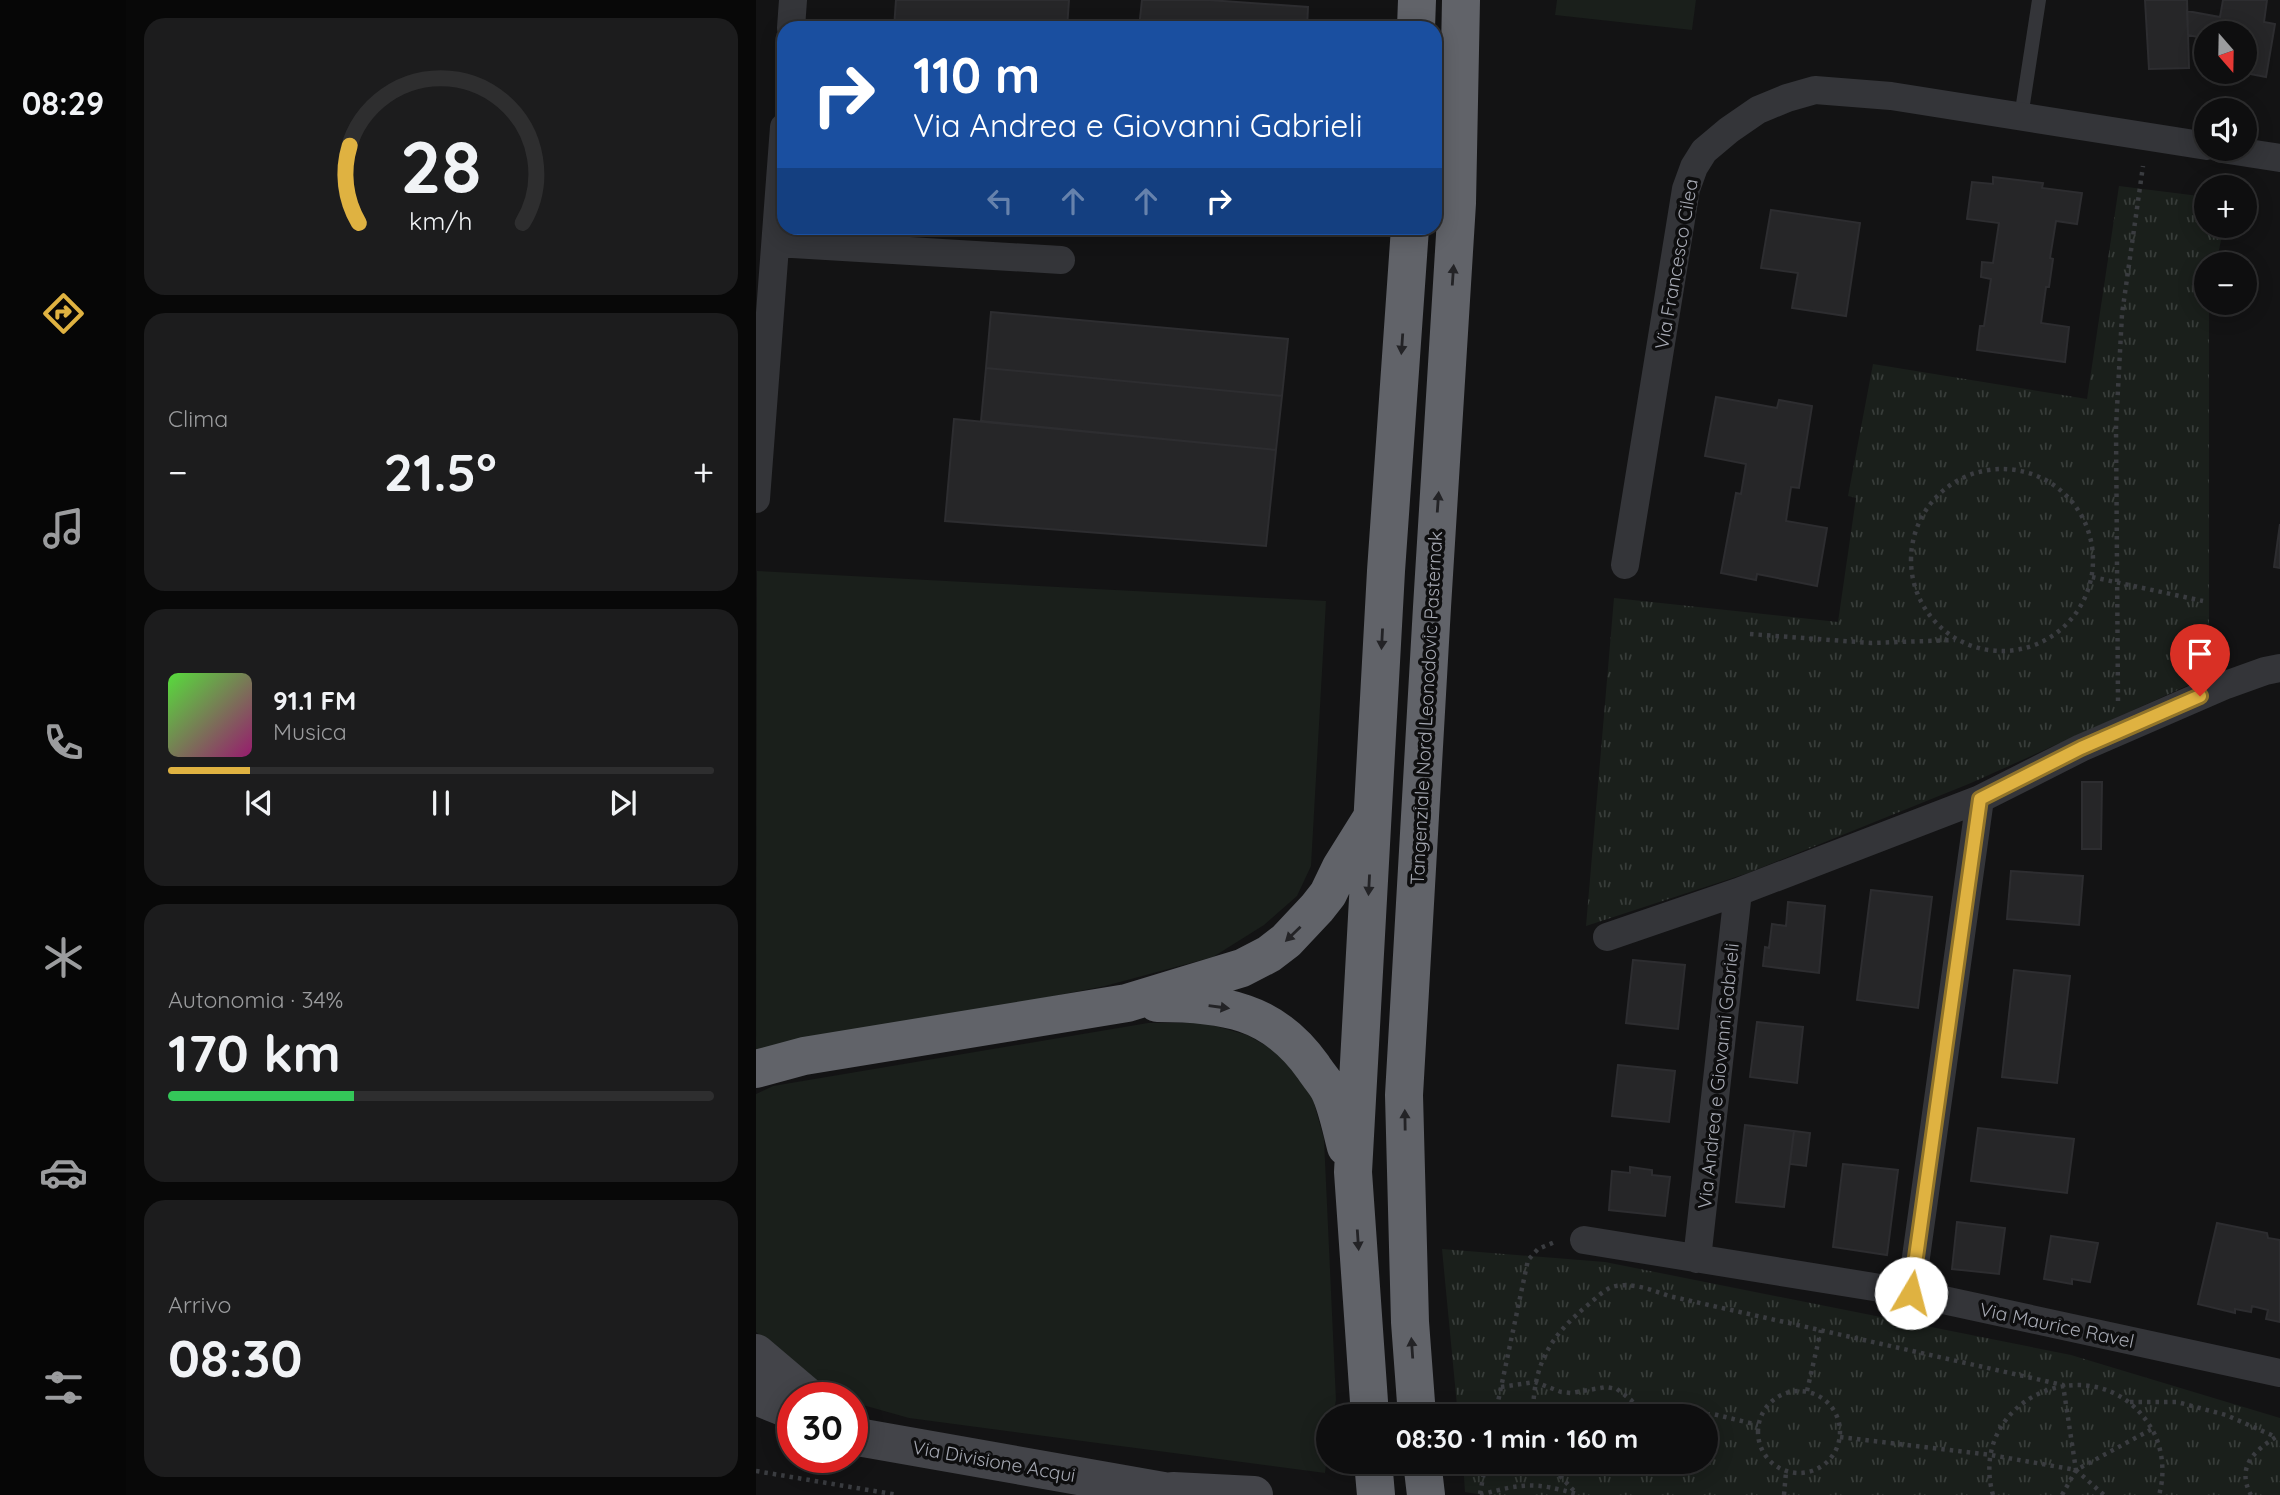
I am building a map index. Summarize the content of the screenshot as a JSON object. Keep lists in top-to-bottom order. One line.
{"streets":{"highway":["Tangenziale Nord Leonodovic Pasternak"],"main road":["Via Divisione Acqui"],"street":["Via Francesco Cilea","Via Andrea e Giovanni Gabrieli","Via Maurice Ravel"]},"crossings":[["Via Andrea e Giovanni Gabrieli","Via Maurice Ravel"]],"north":"bottom","page":{"tabs":"08:29","map_buttons":["+","−"],"turn":["110 m","Via Andrea e Giovanni Gabrieli"],"tile":["Clima",["Autonomia · 34%","170 km"],["Arrivo","08:30"]],"heat":["−","21.5°","+"],"song":["91.1 FM","Musica"],"limit":"30","trip":"08:30 · 1 min · 160 m","gauge":["28","km/h"]}}
